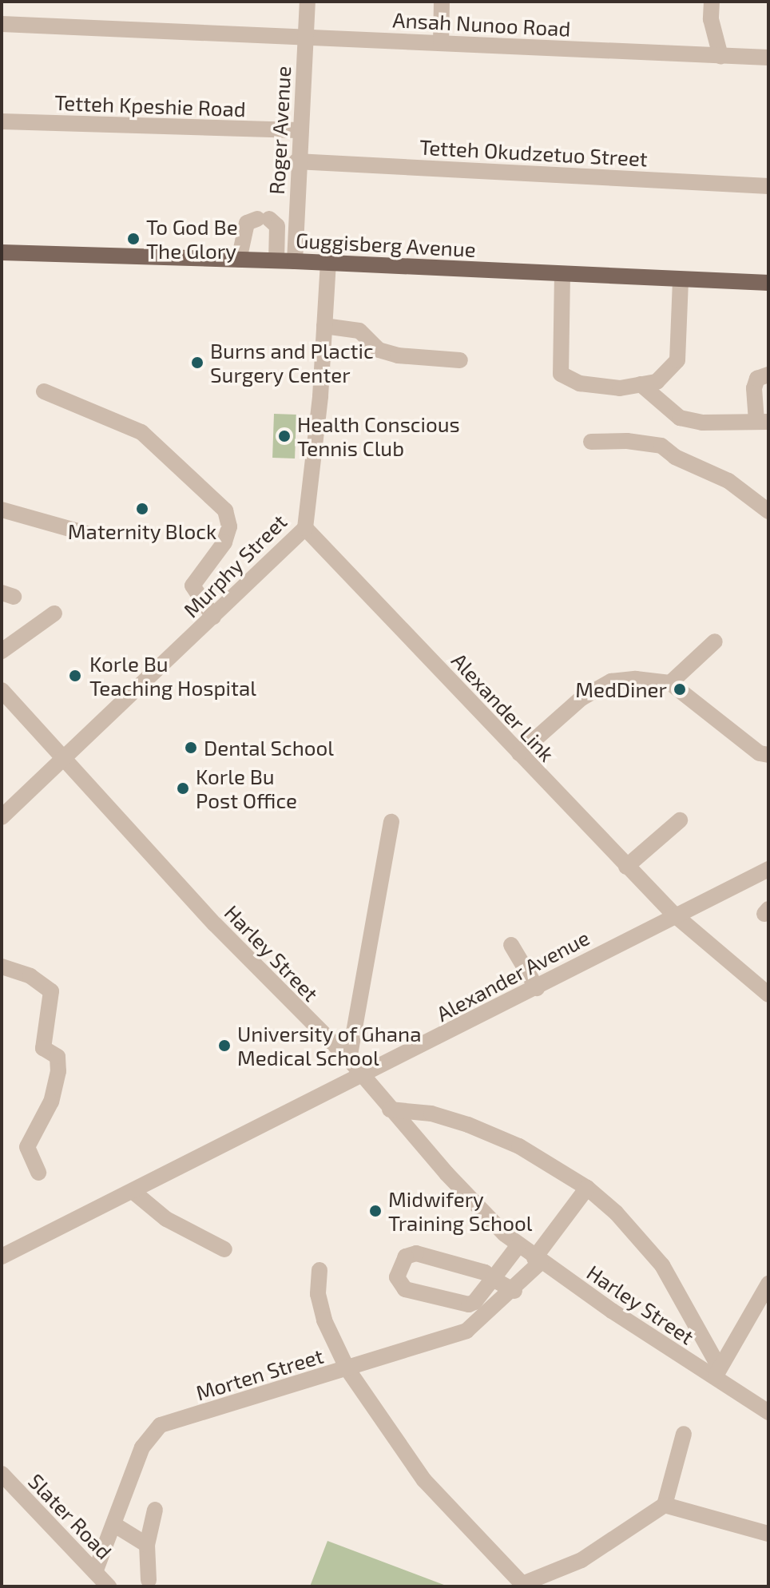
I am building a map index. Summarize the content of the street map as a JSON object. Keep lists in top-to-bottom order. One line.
{"streets":{"main road":["Guggisberg Avenue"],"street":["Ansah Nunoo Road","Tetteh Kpeshie Road","Roger Avenue","Tetteh Okudzetuo Street","Murphy Street","Alexander Link","Harley Street","Alexander Avenue","Morten Street","Slater Road"]},"crossings":[["Ansah Nunoo Road","Roger Avenue"],["Tetteh Kpeshie Road","Roger Avenue"],["Roger Avenue","Tetteh Okudzetuo Street"],["Roger Avenue","Guggisberg Avenue"],["Guggisberg Avenue","Murphy Street"],["Murphy Street","Alexander Link"],["Murphy Street","Harley Street"],["Alexander Link","Alexander Avenue"],["Harley Street","Alexander Avenue"],["Harley Street","Morten Street"],["Morten Street","Slater Road"]],"places":["To God Be The Glory","Burns and Plactic Surgery Center","Health Conscious Tennis Club","Maternity Block","Korle Bu Teaching Hospital","MedDiner","Dental School","Korle Bu Post Office","University of Ghana Medical School","Midwifery Training School"]}
